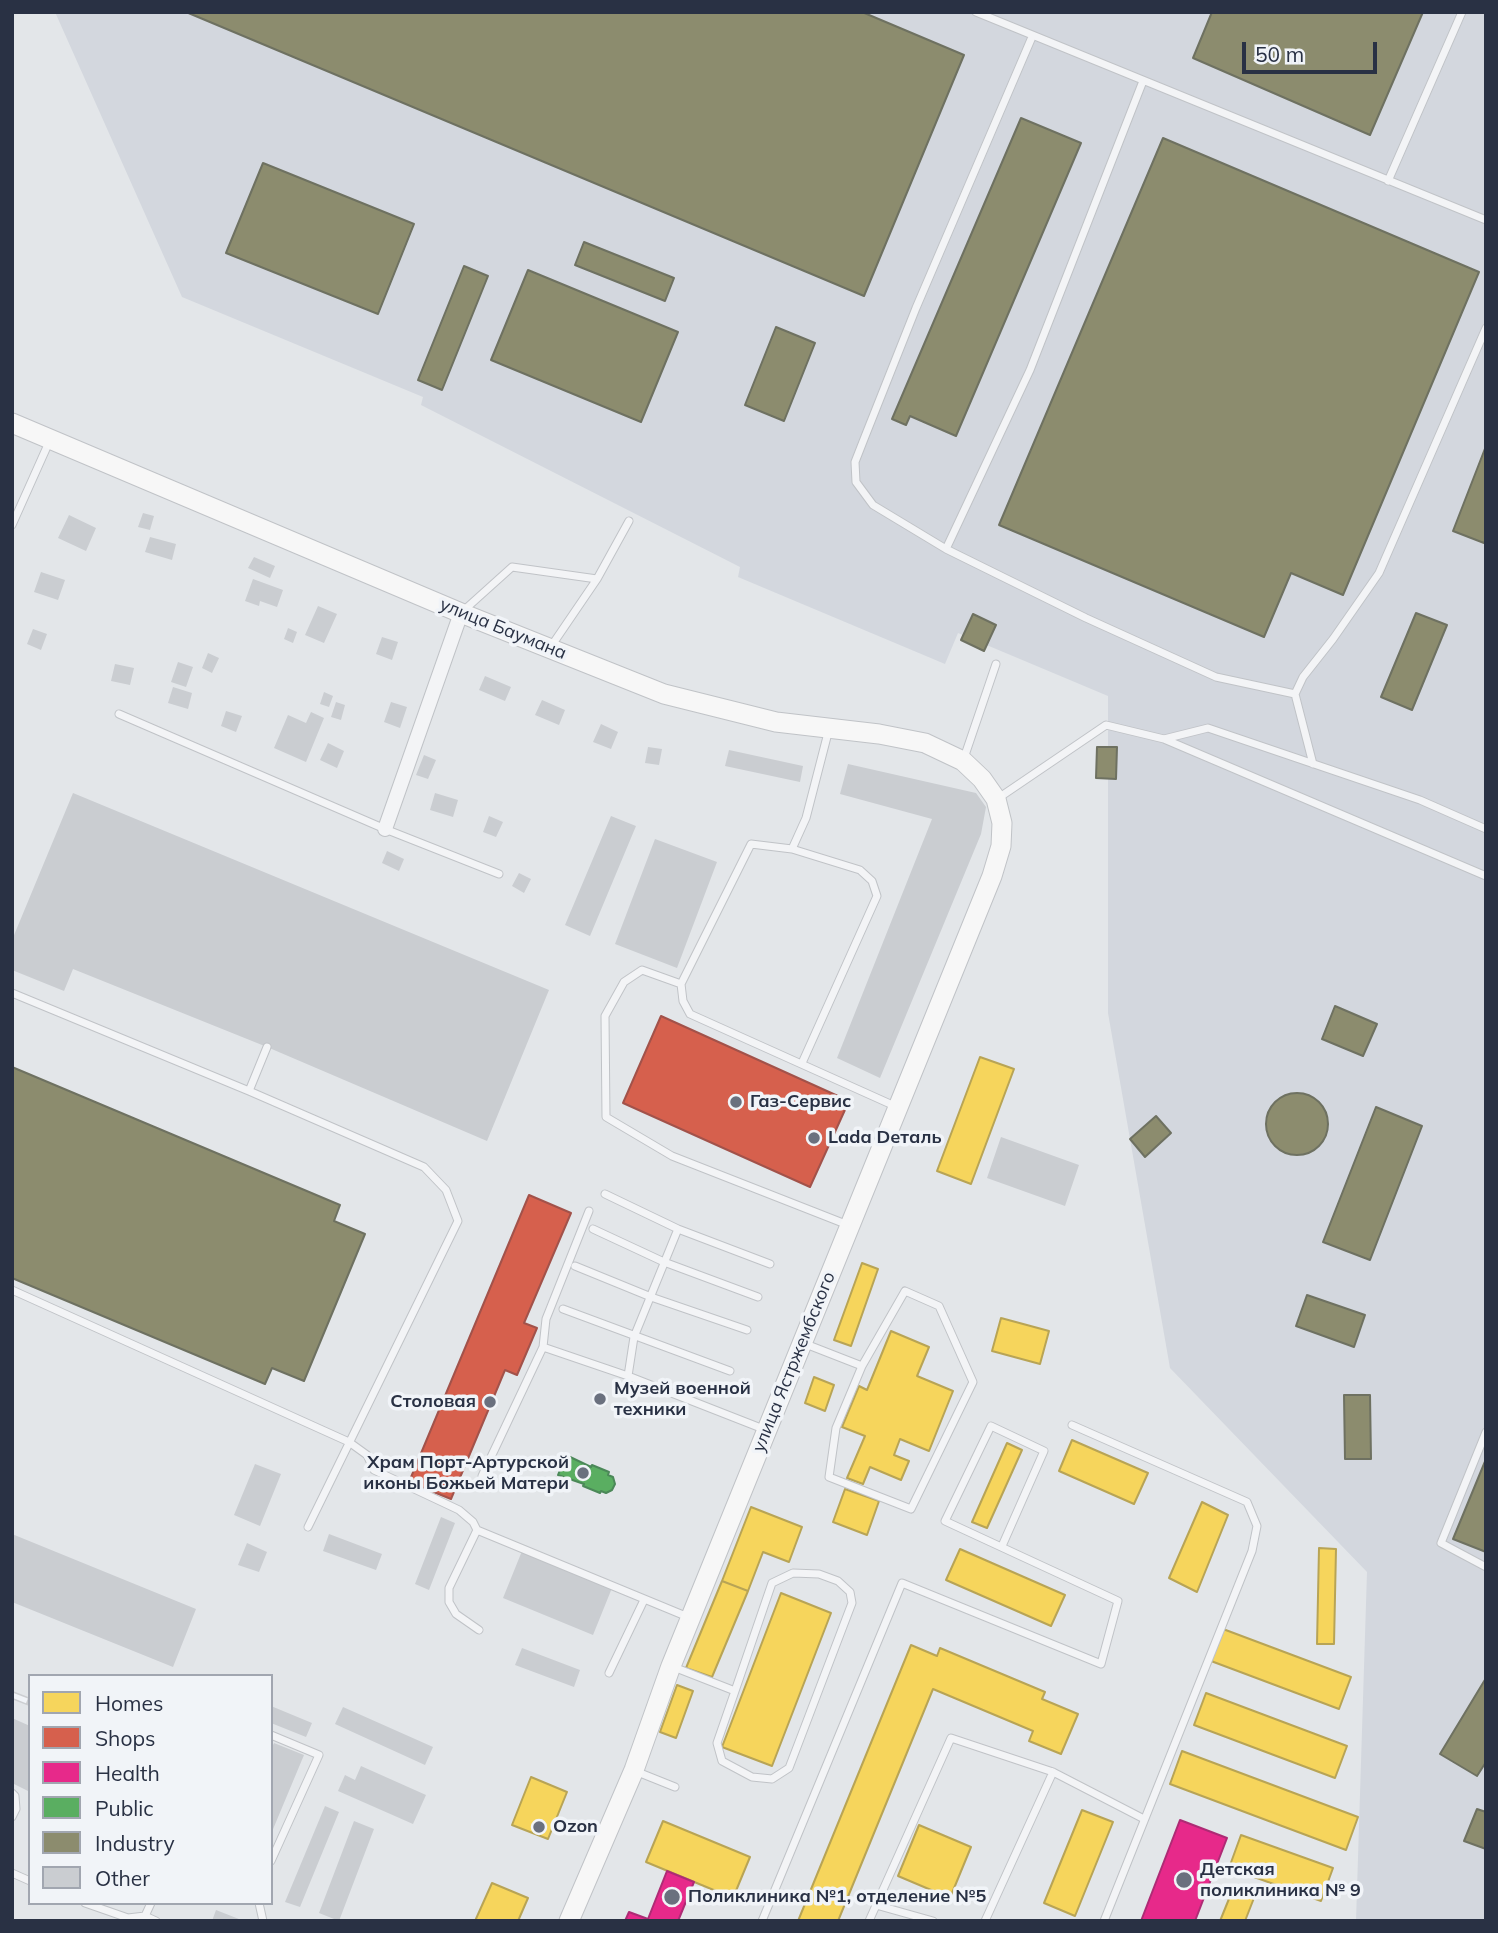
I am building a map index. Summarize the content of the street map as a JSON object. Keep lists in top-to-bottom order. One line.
{"streets":{"main road":["улица Баумана","улица Ястржембского"]},"crossings":[["улица Баумана","улица Ястржембского"]],"places":["Газ-Сервис","Lada Dеталь","Музей военной техники","Столовая","Храм Порт-Артурской иконы Божьей Матери","Ozon","Детская поликлиника № 9","Поликлиника №1, отделение №5"],"legend":["Homes","Shops","Health","Public","Industry","Other"],"scale_bar":"50 m"}
